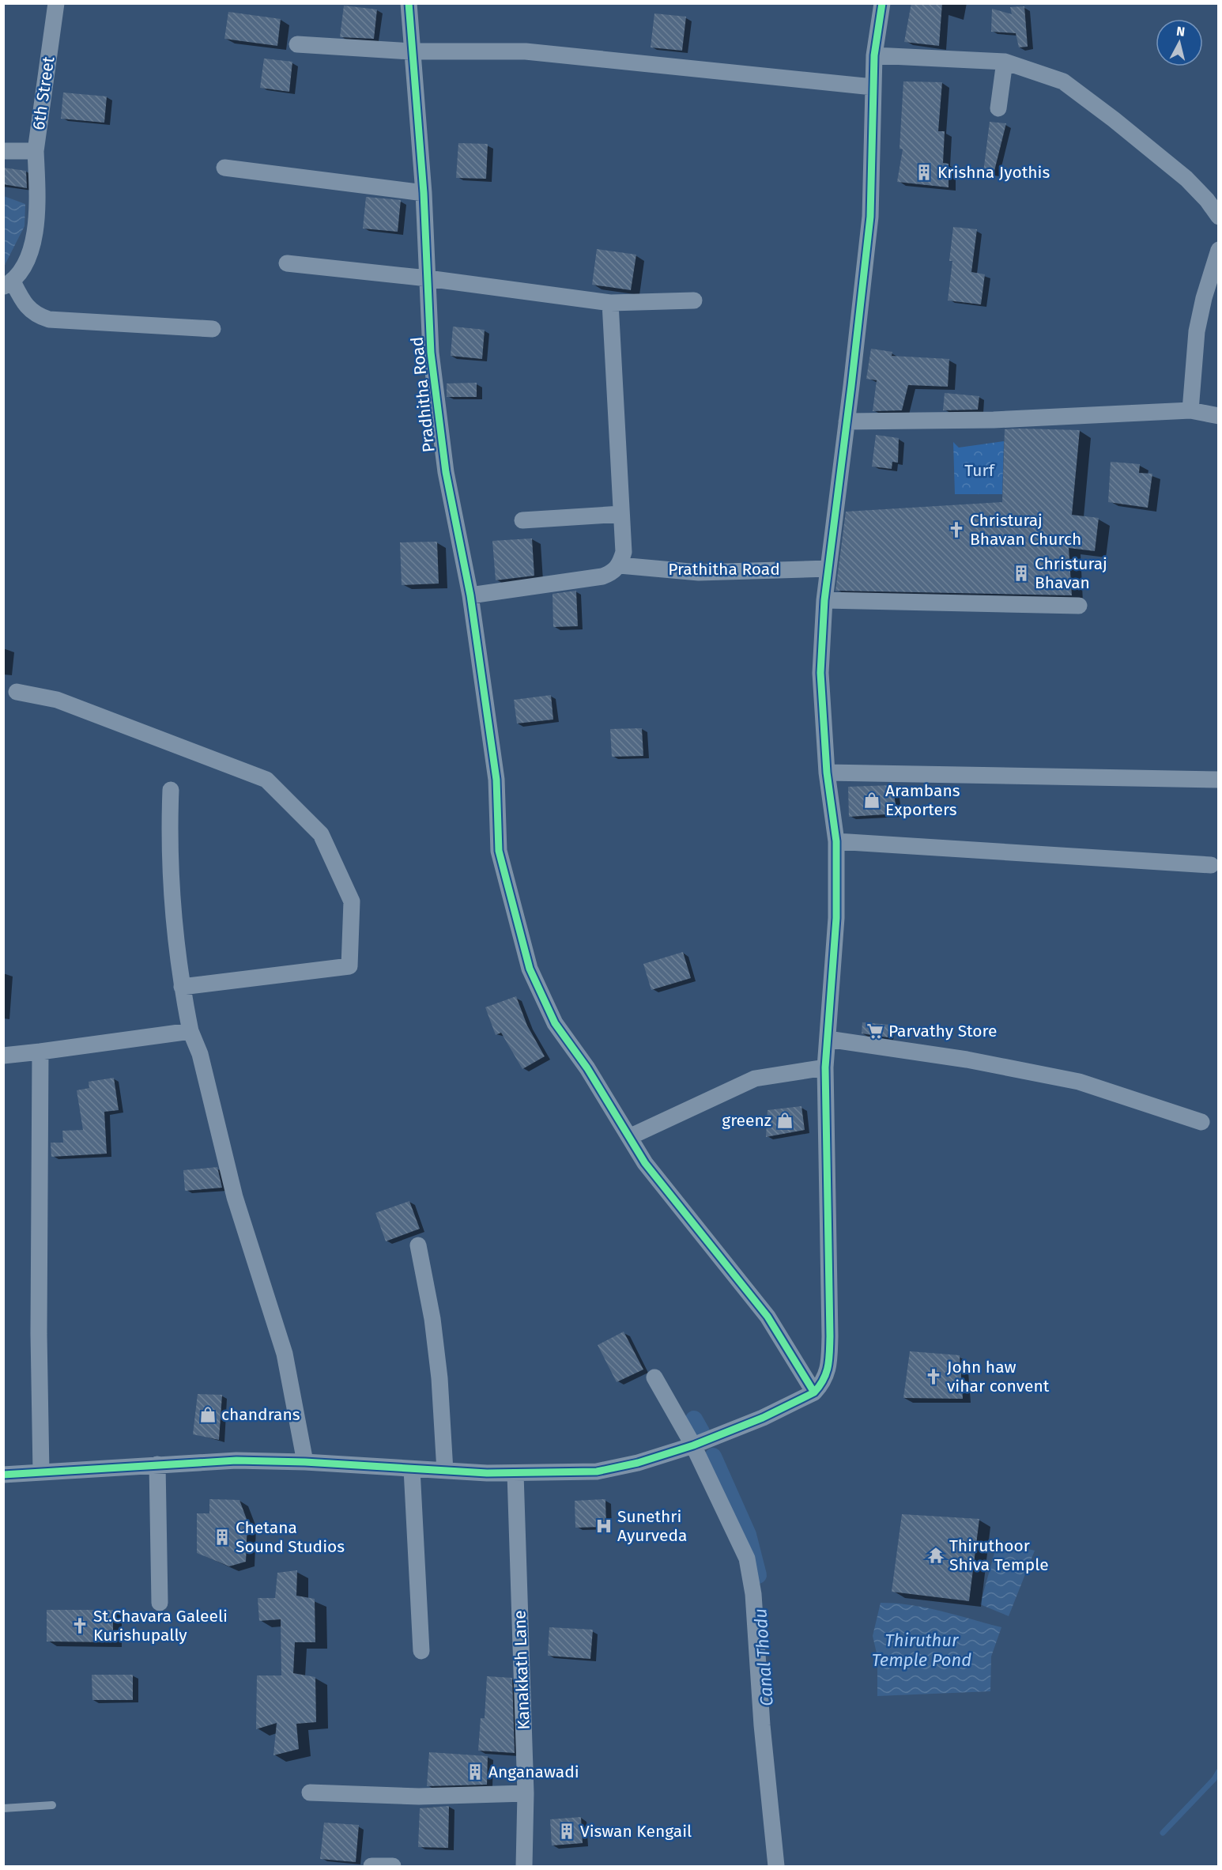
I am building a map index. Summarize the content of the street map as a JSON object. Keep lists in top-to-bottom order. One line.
{"streets":{"street":["6th Street","Pradhitha Road","Prathitha Road","Kanakkath Lane"]},"water":["Thiruthur Temple Pond","Canal Thodu"],"parks":["Turf"],"places":{"building":["Krishna Jyothis","Christuraj Bhavan","Chetana Sound Studios","Anganawadi","Viswan Kengail"],"church":["Christuraj Bhavan Church","John haw vihar convent","St.Chavara Galeeli Kurishupally"],"shop":["Arambans Exporters","greenz","chandrans"],"supermarket":["Parvathy Store"],"hospital":["Sunethri Ayurveda"],"temple":["Thiruthoor Shiva Temple"]},"north":"top"}
